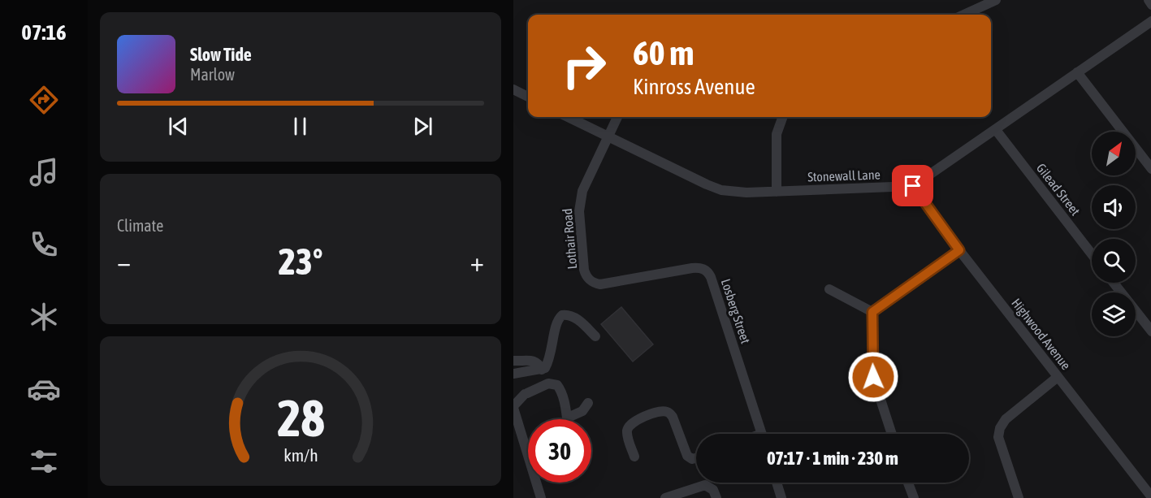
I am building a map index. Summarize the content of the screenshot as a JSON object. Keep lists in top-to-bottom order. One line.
{"streets":{"street":["Stonewall Lane","Gilead Street","Lothair Road","Losberg Street","Highwood Avenue"]},"crossings":[["Stonewall Lane","Lothair Road"],["Stonewall Lane","Highwood Avenue"],["Lothair Road","Losberg Street"]],"north":"top right","page":{"tabs":"07:16","turn":["60 m","Kinross Avenue"],"song":["Slow Tide","Marlow"],"tile":"Climate","heat":["−","23°","+"],"limit":"30","trip":"07:17 · 1 min · 230 m","gauge":["28","km/h"]}}
